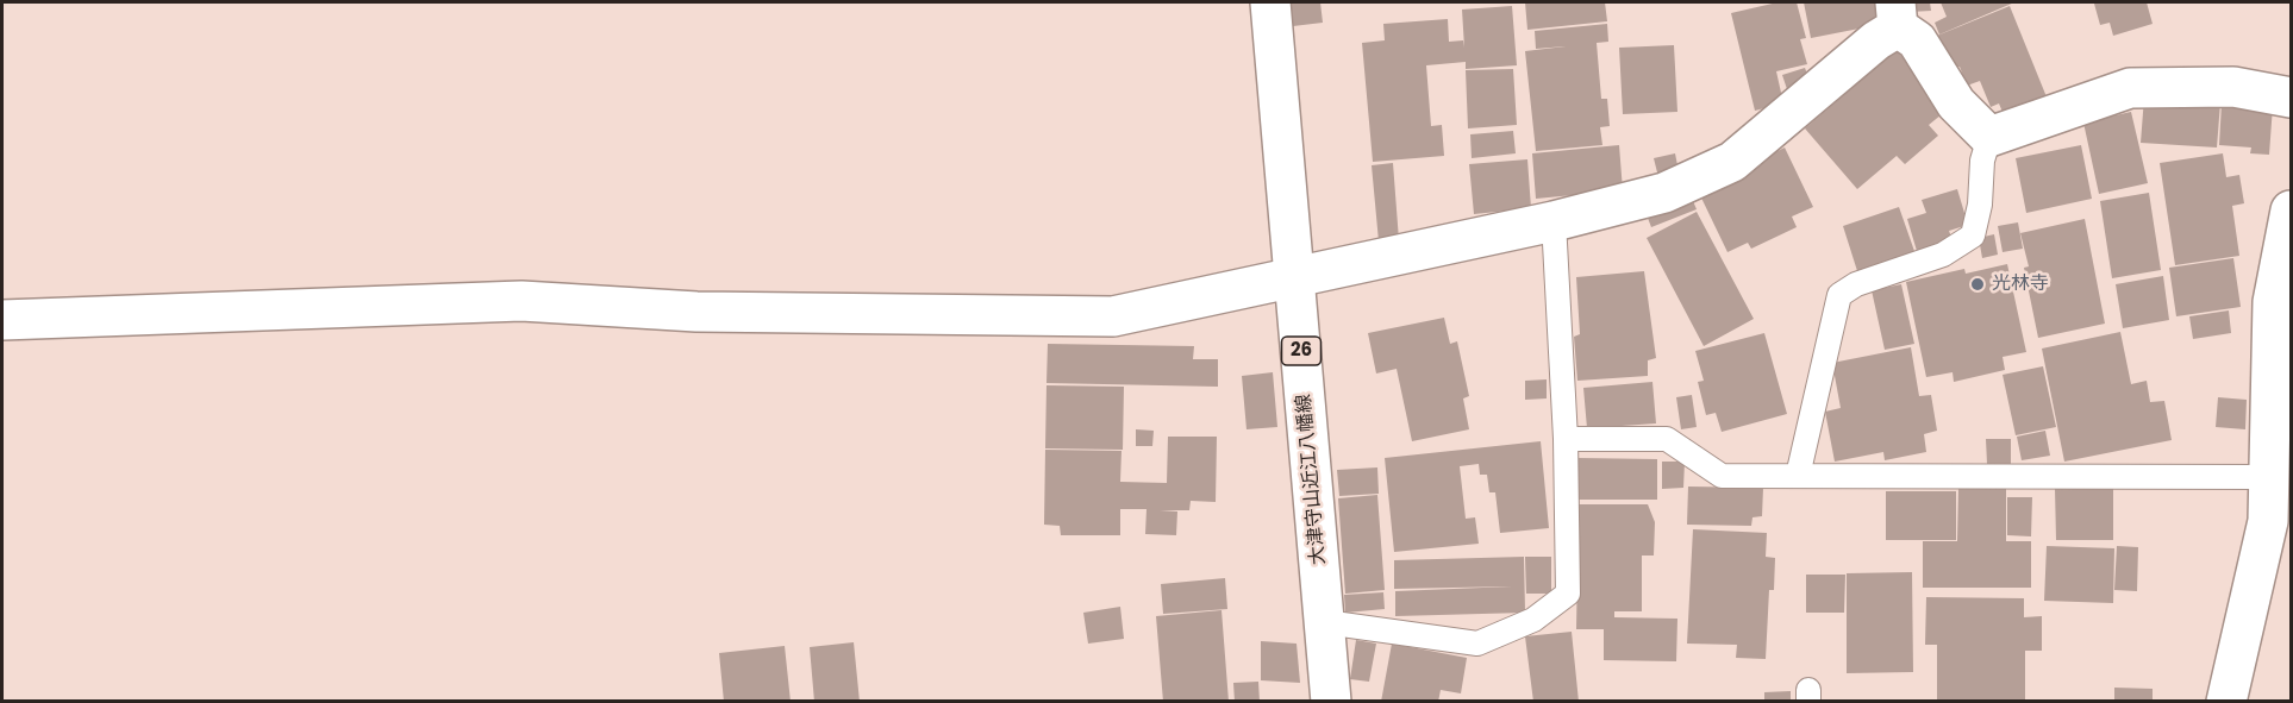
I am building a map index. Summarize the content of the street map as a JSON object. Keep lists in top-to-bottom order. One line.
{"streets":{"street":["26","大津守山近江八幡線"]},"places":["光林寺"]}
